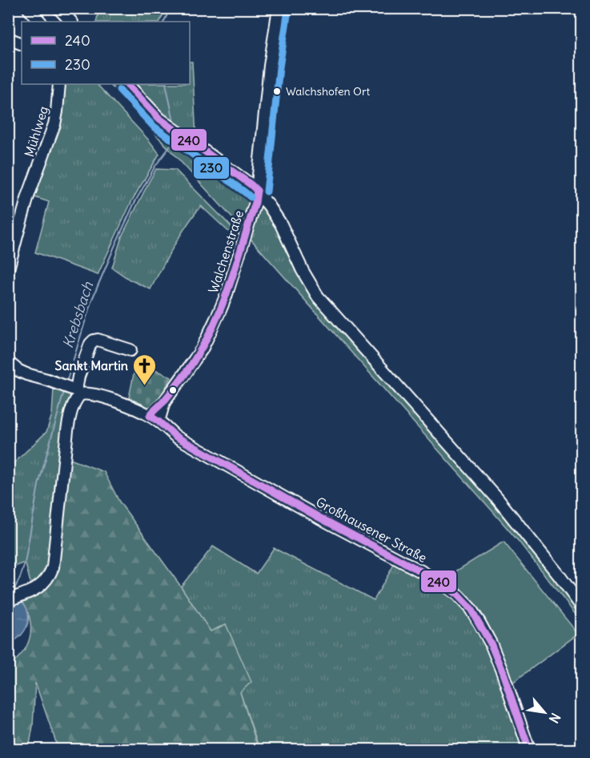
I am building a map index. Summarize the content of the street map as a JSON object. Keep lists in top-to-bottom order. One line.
{"streets":{"street":["Mühlweg","Walchenstraße","Großhausener Straße"]},"crossings":[["Walchenstraße","Großhausener Straße"]],"water":["Krebsbach"],"places":{"other":["Walchshofen Ort"],"church":["Sankt Martin"]},"lines":["transit line 230","transit line 240"],"legend":["240","230"],"north":"bottom right"}
